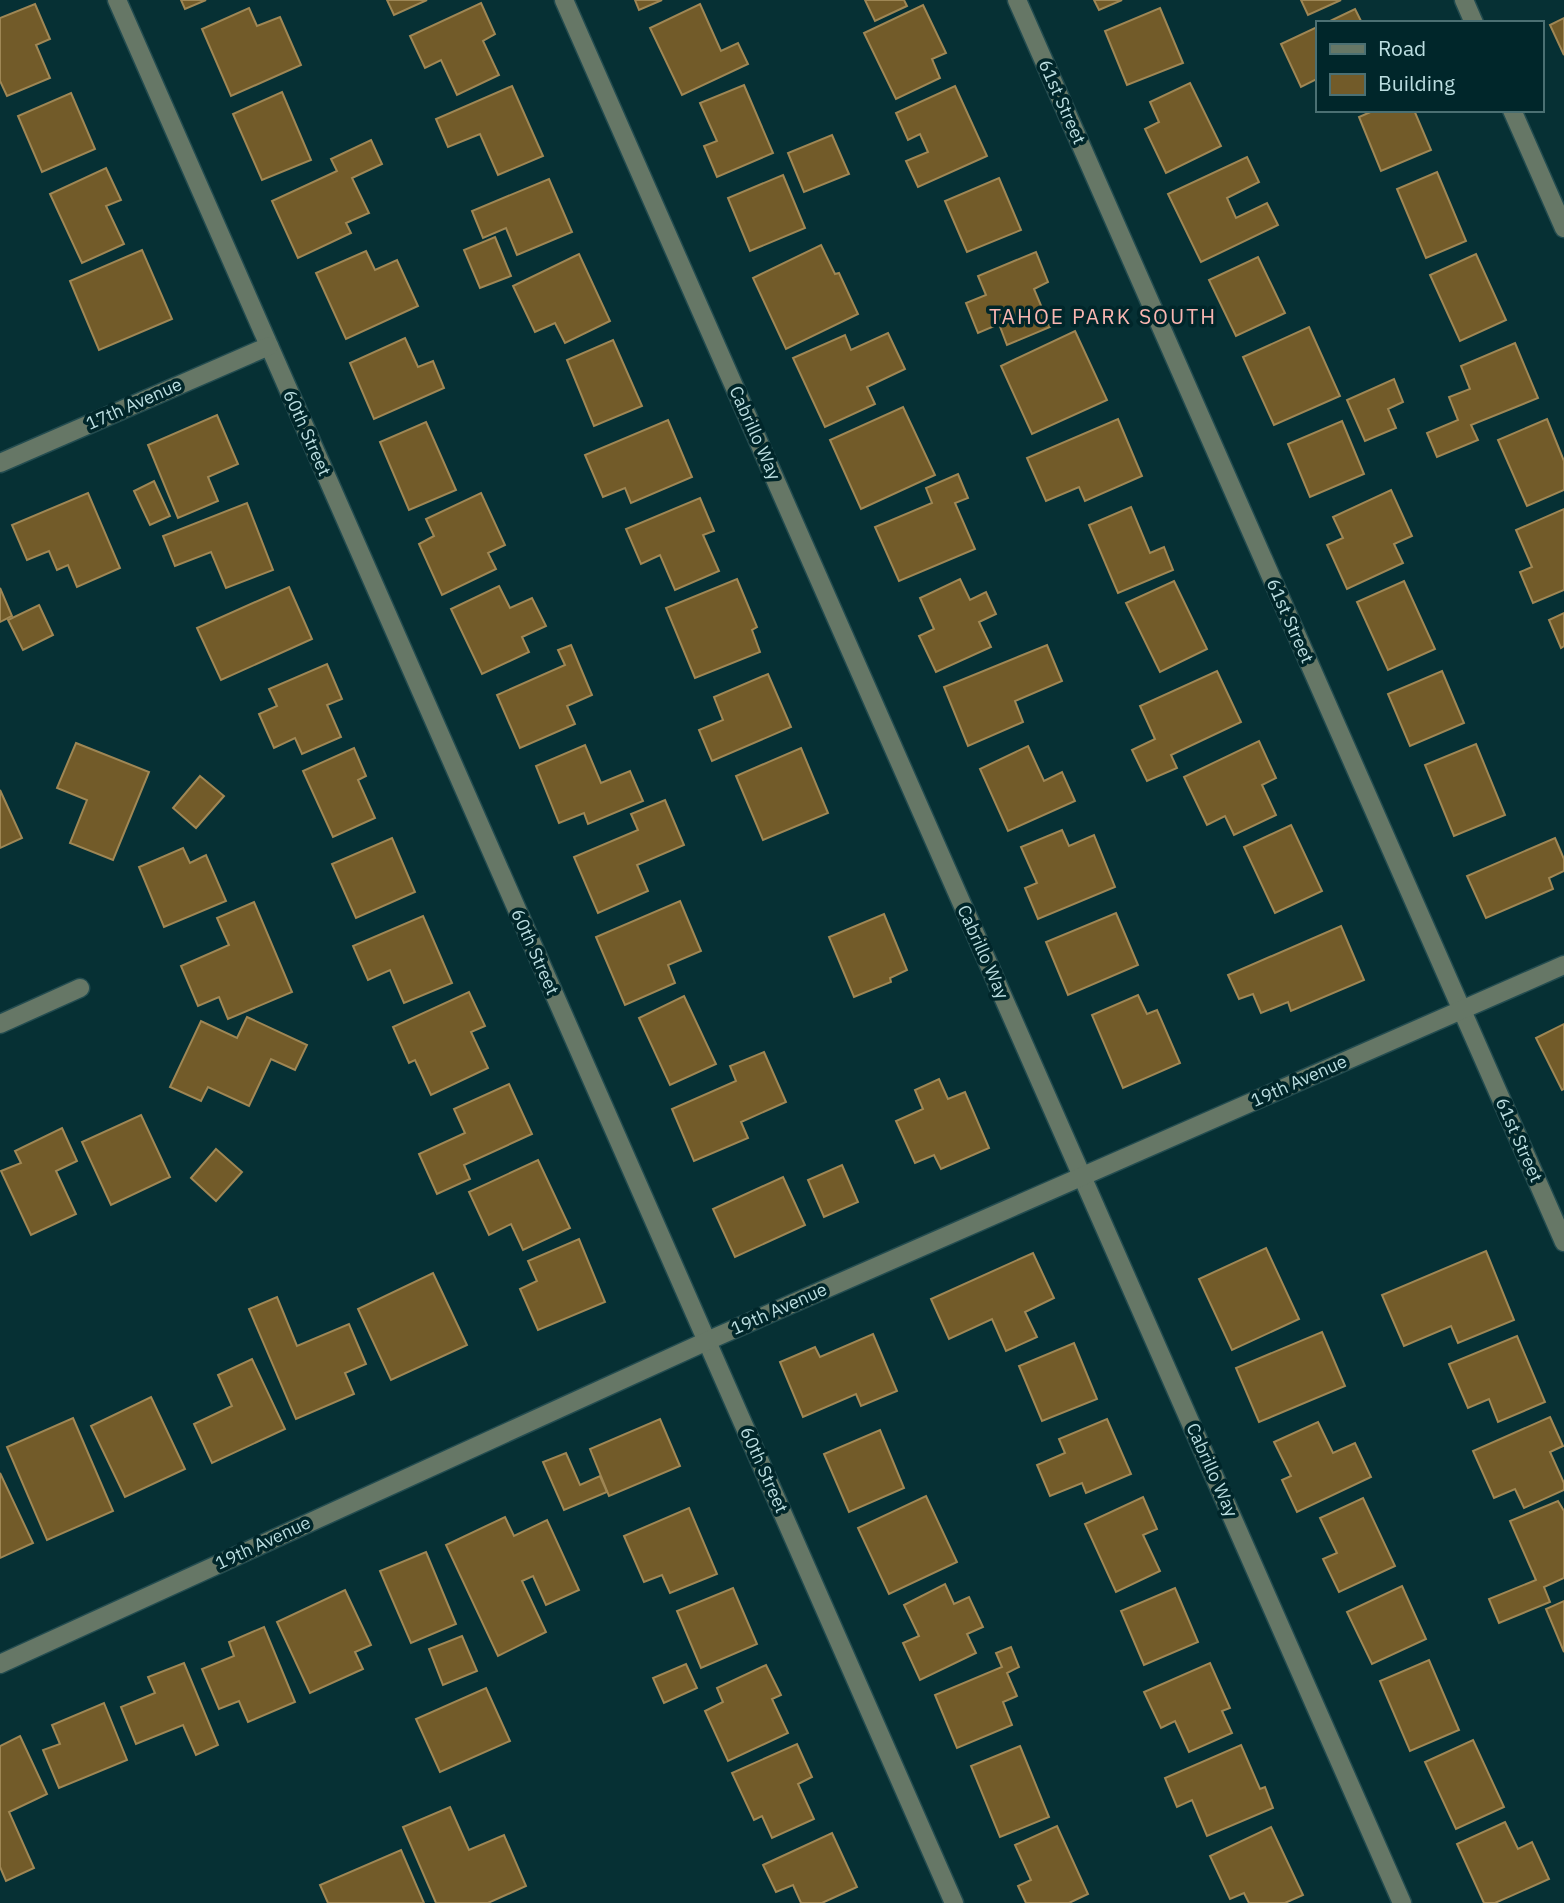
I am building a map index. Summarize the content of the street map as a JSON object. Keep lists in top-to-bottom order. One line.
{"streets":{"street":["61st Street","17th Avenue","60th Street","Cabrillo Way","19th Avenue"]},"crossings":[["61st Street","19th Avenue"],["17th Avenue","60th Street"],["60th Street","19th Avenue"],["Cabrillo Way","19th Avenue"]],"districts":["TAHOE PARK SOUTH"],"legend":["Road","Building"]}
